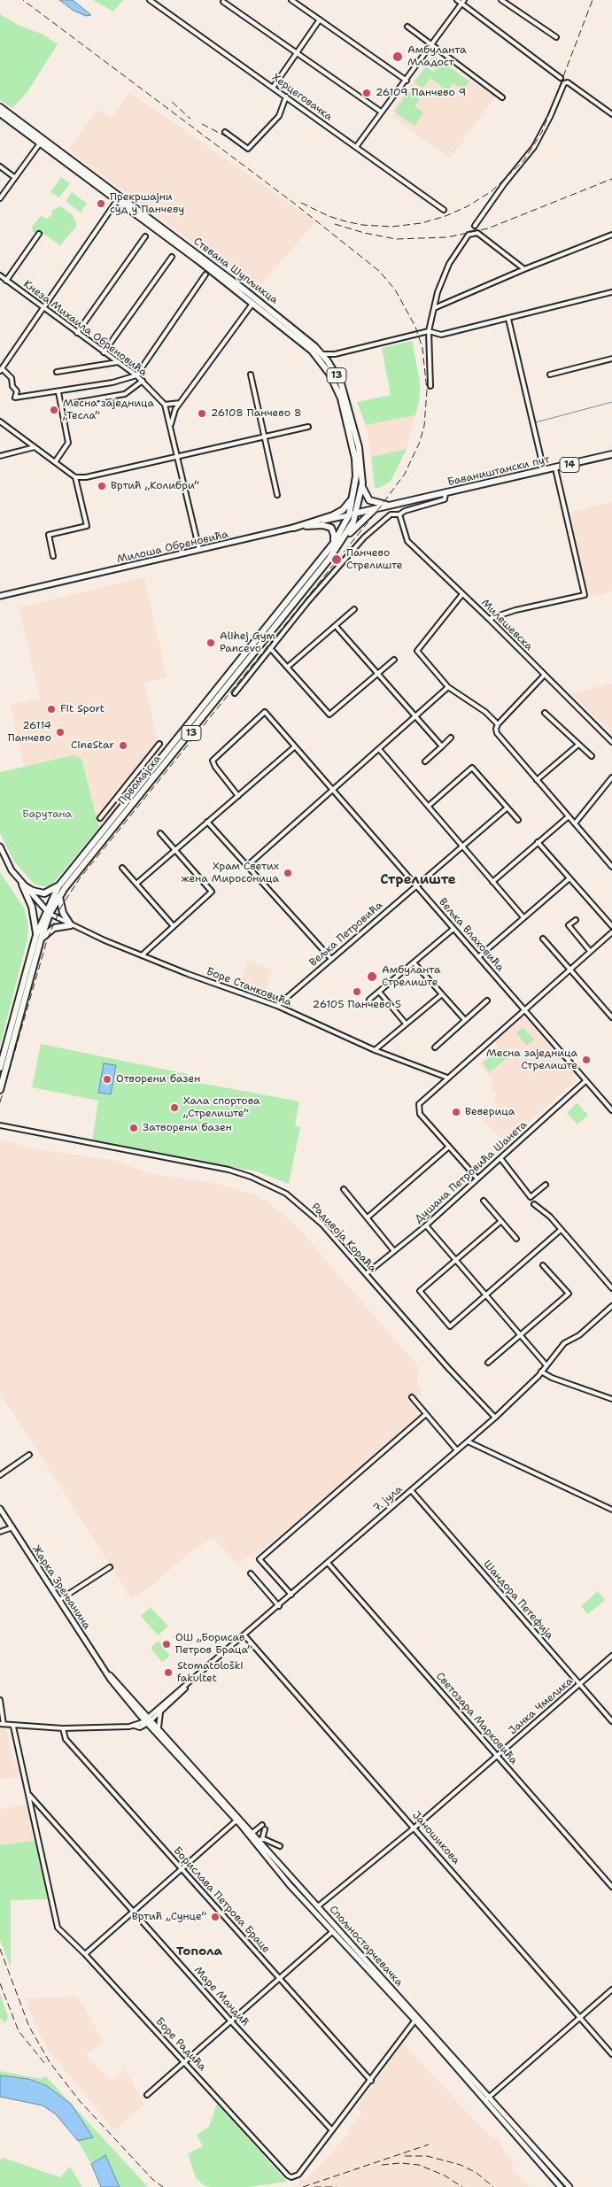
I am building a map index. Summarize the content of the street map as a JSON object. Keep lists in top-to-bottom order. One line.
{"streets":{"main road":["Стевана Шупљикца","13","14","Баваништански пут","Првомајска"],"street":["Херцеговачка","Кнеза Михаила Обреновића","Милоша Обреновића","Милешевска","Вељка Петровића","Вељка Влаховића","Боре Станковића","Душана Петровића Шанета","Радивоја Кораћа","7. јула","Жарка Зрењанина","Шандора Петефија","Јанка Чмелика","Светозара Марковића","Јаношикова","Борислава Петрова Браце","Спољностарчевачка","Маре Мандић","Боре Радића"]},"crossings":[["Стевана Шупљикца","14"],["Стевана Шупљикца","Милоша Обреновића"],["Стевана Шупљикца","Првомајска"],["Кнеза Михаила Обреновића","Милоша Обреновића"],["14","Баваништански пут"],["14","Милоша Обреновића"],["14","Првомајска"],["Милоша Обреновића","Првомајска"],["Првомајска","Боре Станковића"],["Вељка Петровића","Вељка Влаховића"],["Вељка Петровића","Боре Станковића"],["Вељка Влаховића","Душана Петровића Шанета"],["Душана Петровића Шанета","Радивоја Кораћа"],["Радивоја Кораћа","7. јула"],["7. јула","Жарка Зрењанина"],["7. јула","Шандора Петефија"],["7. јула","Светозара Марковића"],["7. јула","Јаношикова"],["7. јула","Спољностарчевачка"],["Жарка Зрењанина","Спољностарчевачка"],["Шандора Петефија","Јанка Чмелика"],["Јанка Чмелика","Светозара Марковића"],["Јанка Чмелика","Јаношикова"],["Јанка Чмелика","Спољностарчевачка"],["Маре Мандић","Боре Радића"]],"districts":["Стрелиште","Топола"],"parks":["Барутана"],"places":["Амбуланта Младост","26109 Панчево 9","Прекршајни суд у Панчеву","Месна заједница „Тесла”","26108 Панчево 8","Вртић „Колибри”","Панчево Стрелиште","Alihej Gym Pancevo","Fit Sport","26114 Панчево","CineStar","Храм Светих жена Миросоница","Амбуланта Стрелиште","26105 Панчево 5","Месна заједница Стрелиште","Отворени базен","Хала спортова „Стрелиште”","Веверица","Затворени базен","ОШ „Борисав Петров Браца”","Stomatološki fakultet","Вртић „Сунце”"]}
